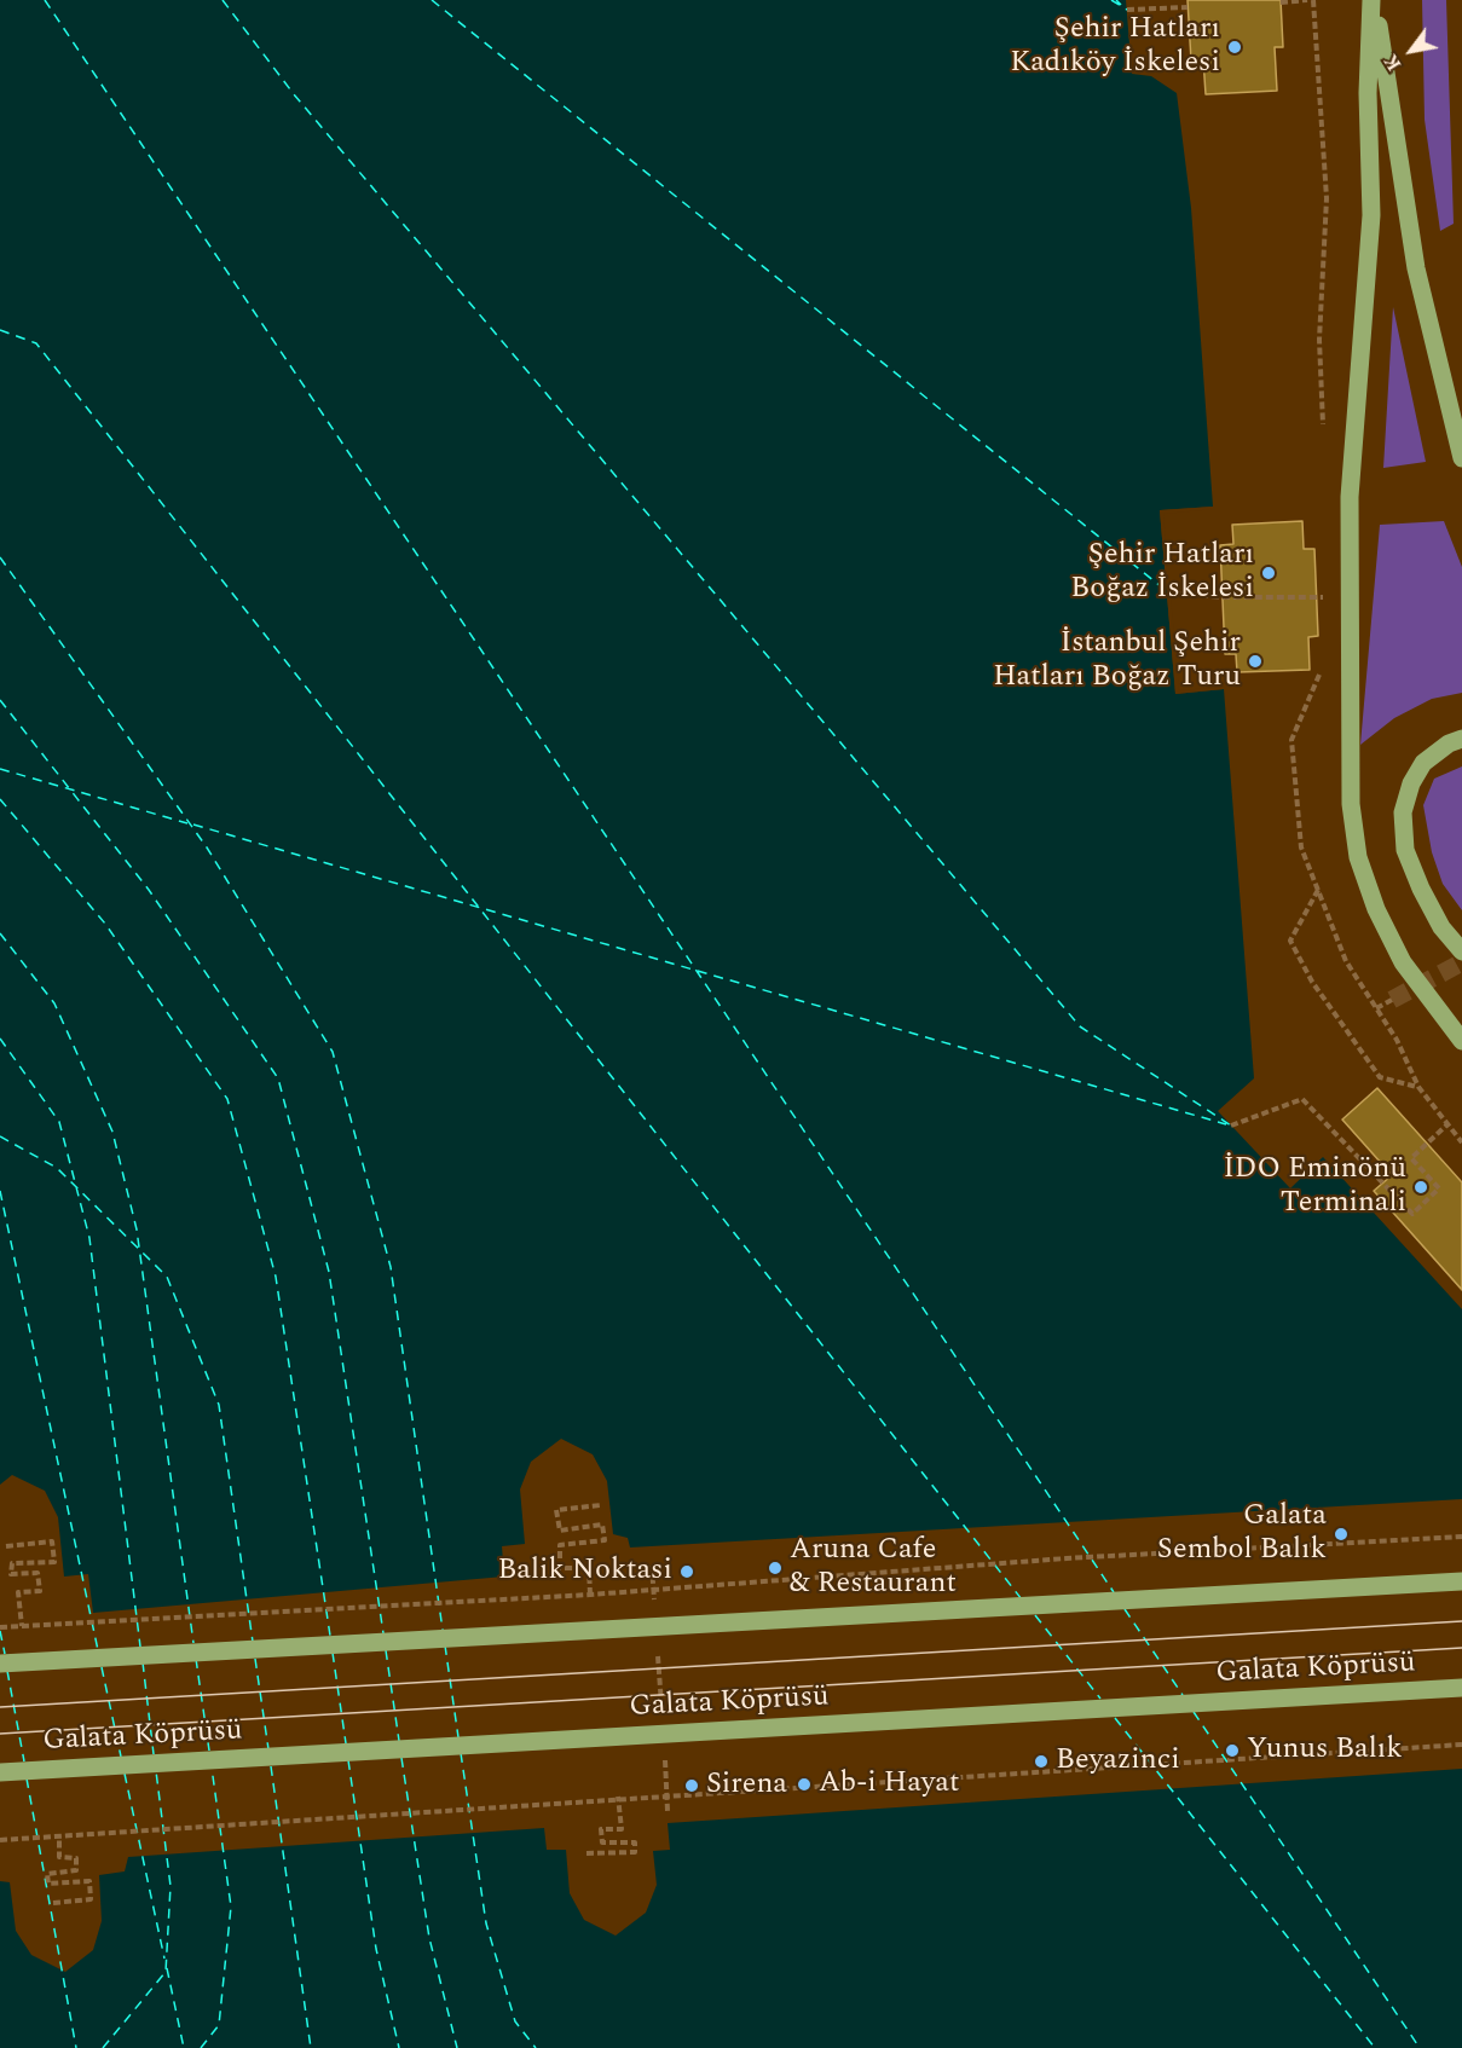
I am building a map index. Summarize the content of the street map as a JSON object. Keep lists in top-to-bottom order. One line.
{"streets":{"main road":["Galata Köprüsü"]},"places":["Şehir Hatları Kadıköy İskelesi","Şehir Hatları Boğaz İskelesi","İstanbul Şehir Hatları Boğaz Turu","İDO Eminönü Terminali","Galata Sembol Balık","Aruna Cafe & Restaurant","Balik Noktasi","Yunus Balık","Beyazinci","Ab-i Hayat","Sirena"],"north":"bottom left"}
